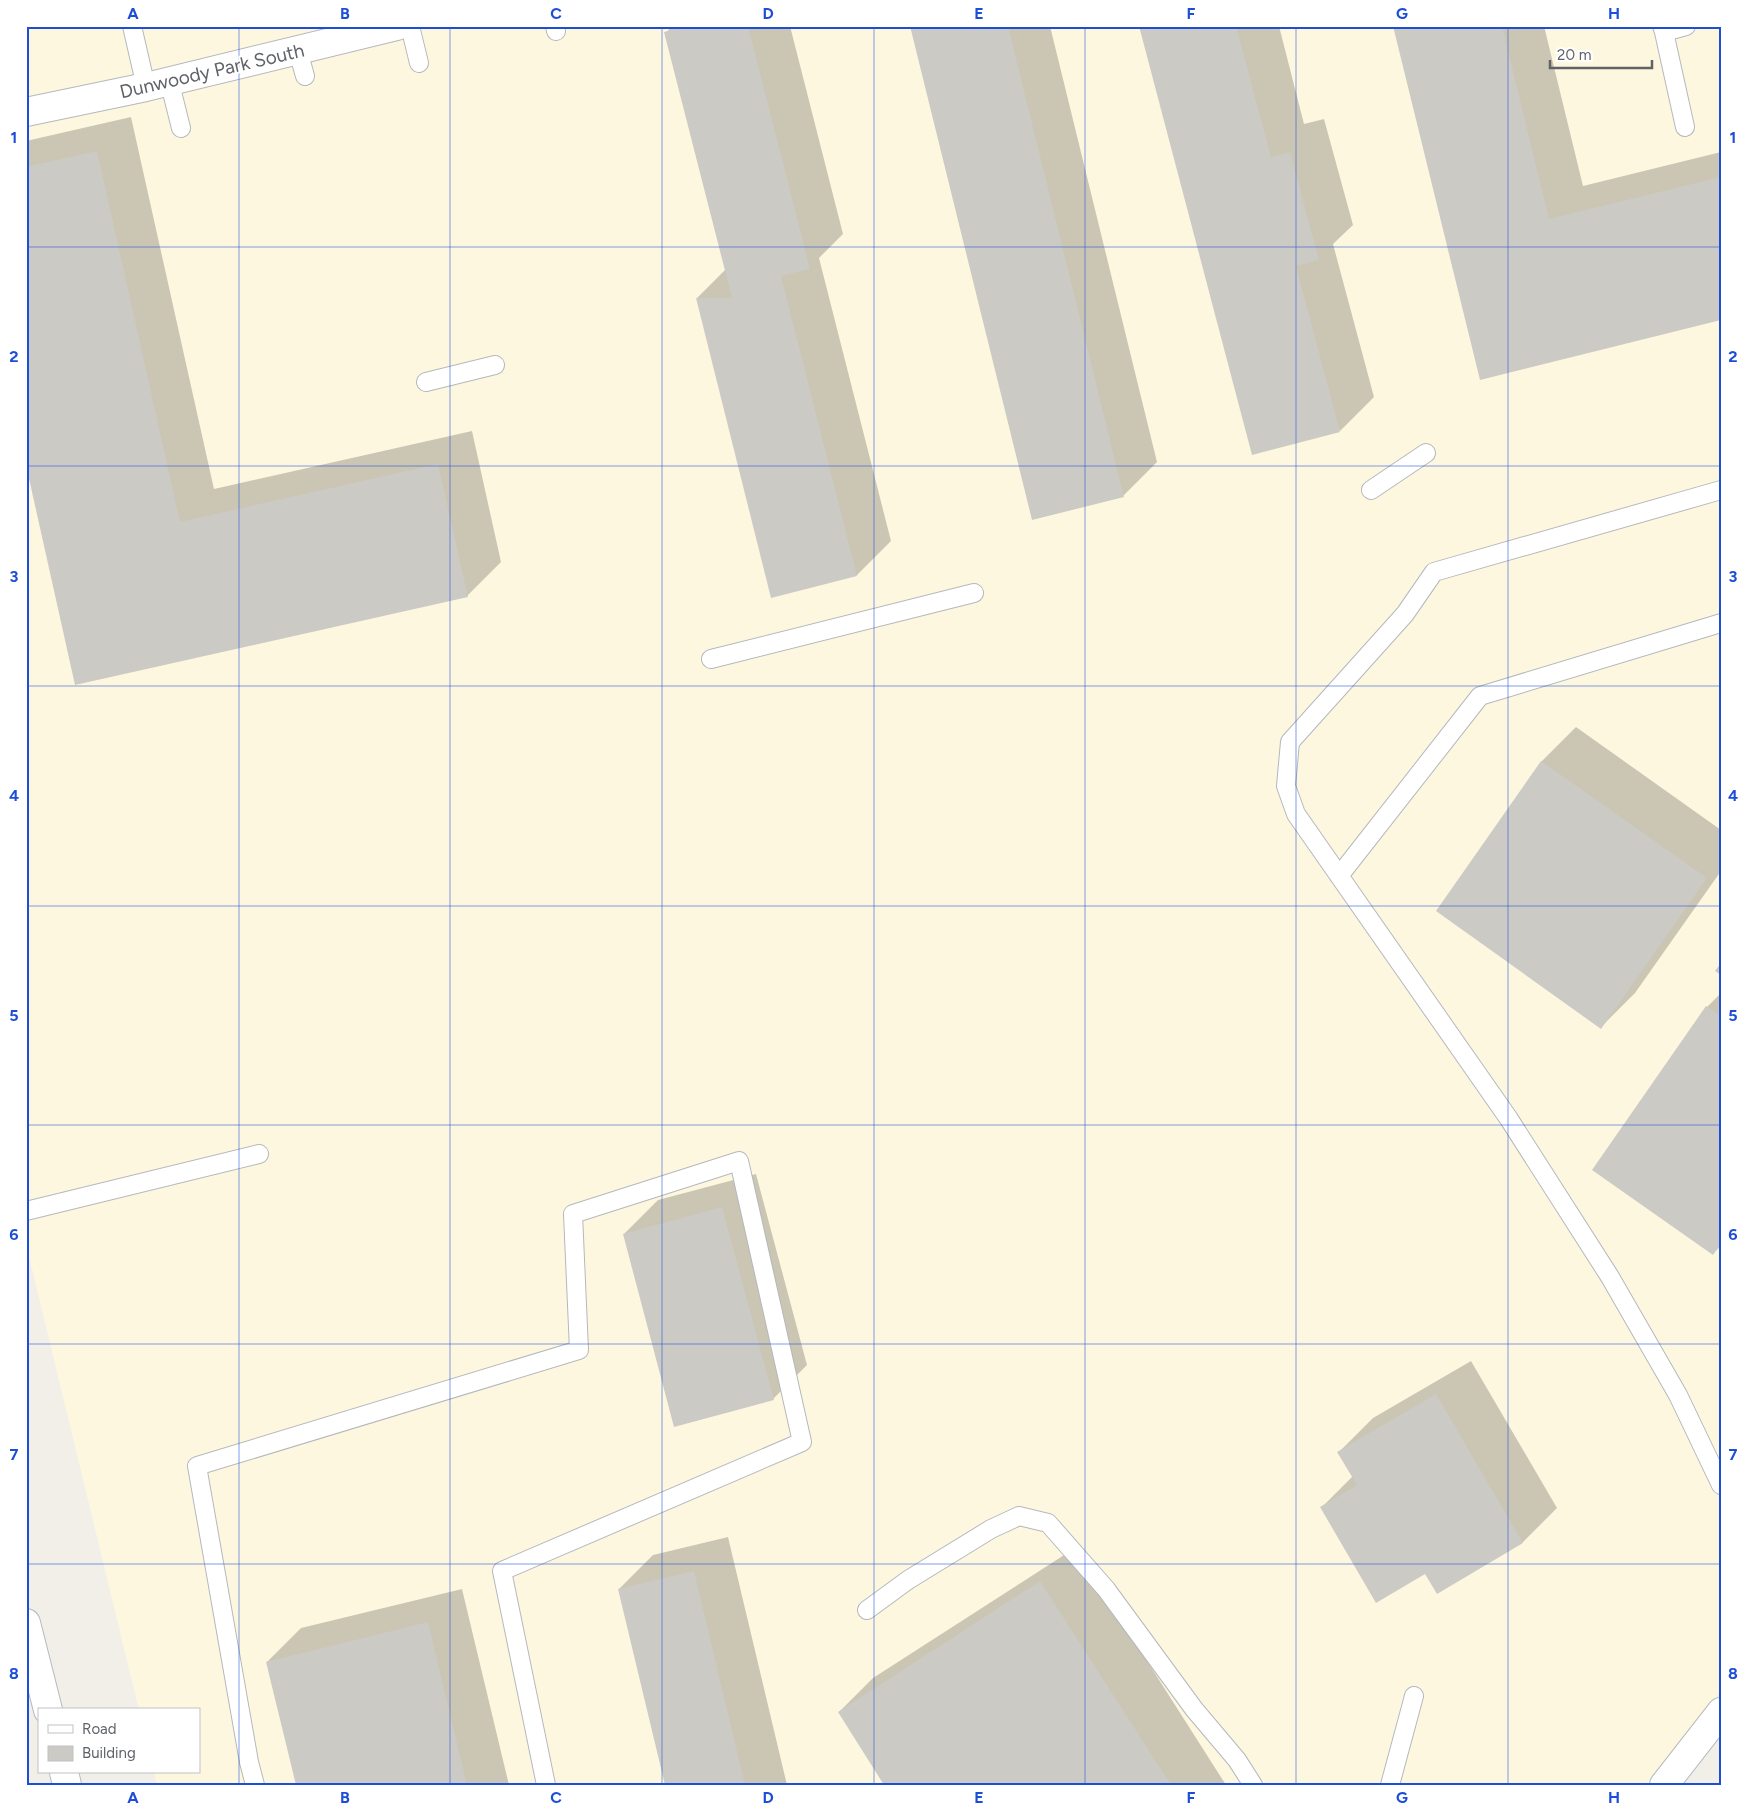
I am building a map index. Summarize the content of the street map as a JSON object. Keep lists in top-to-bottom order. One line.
{"streets":{"street":["Dunwoody Park South"]},"legend":["Road","Building"],"scale_bar":"20 m","grid":{"columns":["A","B","C","D","E","F","G","H"],"rows":["1","2","3","4","5","6","7","8"]}}
